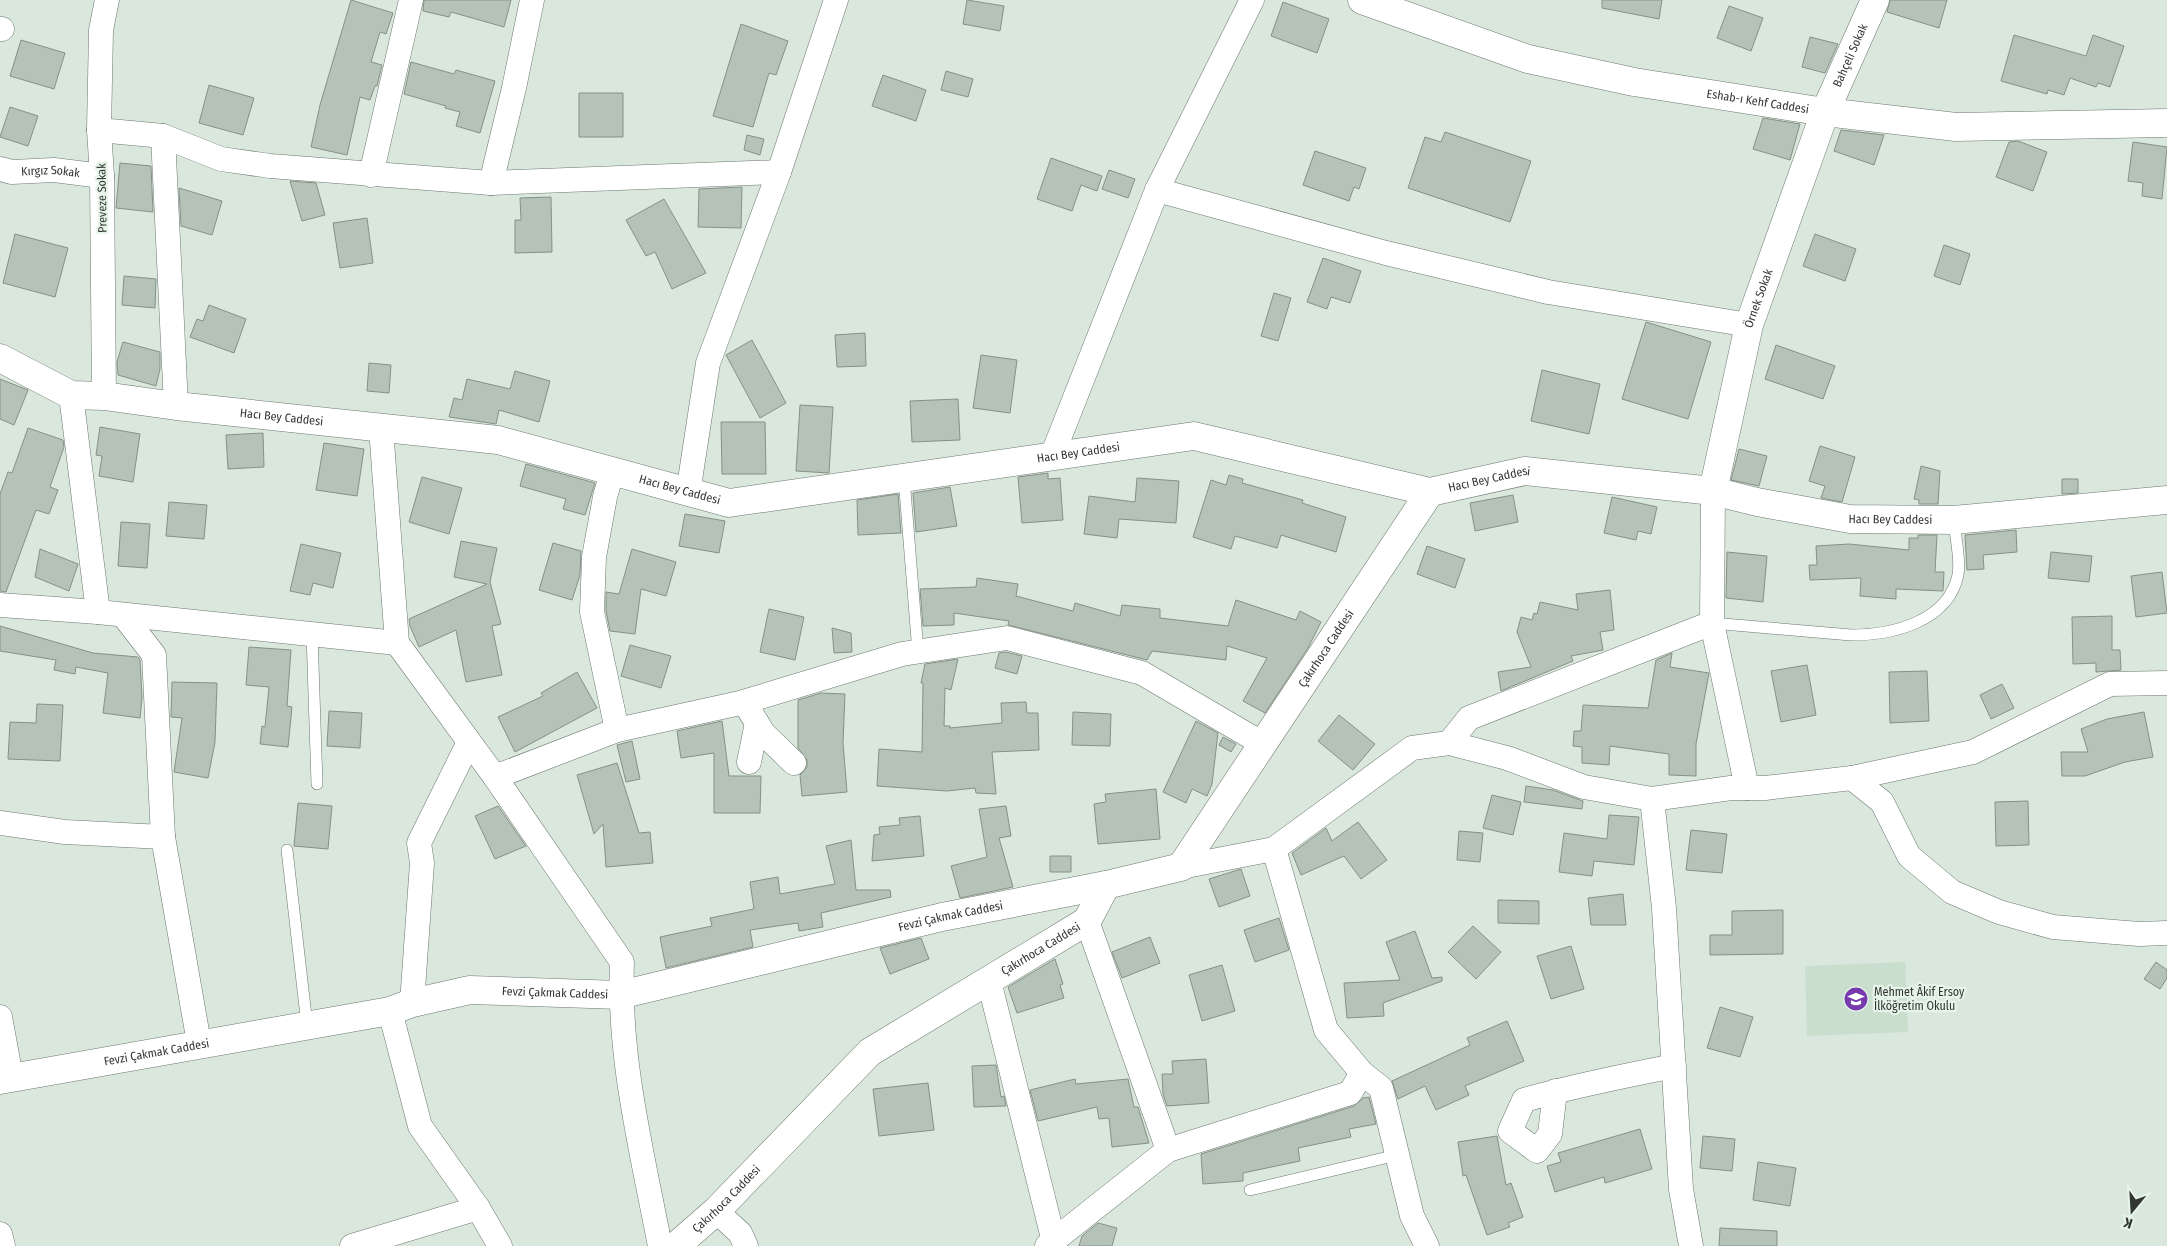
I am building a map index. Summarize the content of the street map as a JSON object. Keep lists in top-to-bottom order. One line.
{"streets":{"street":["Bahçeli Sokak","Eshab-ı Kehf Caddesi","Kırgız Sokak","Preveze Sokak","Örnek Sokak","Hacı Bey Caddesi","Çakırhoca Caddesi","Fevzi Çakmak Caddesi"]},"crossings":[["Bahçeli Sokak","Eshab-ı Kehf Caddesi"],["Bahçeli Sokak","Örnek Sokak"],["Eshab-ı Kehf Caddesi","Örnek Sokak"],["Kırgız Sokak","Preveze Sokak"],["Preveze Sokak","Hacı Bey Caddesi"],["Örnek Sokak","Hacı Bey Caddesi"],["Hacı Bey Caddesi","Çakırhoca Caddesi"],["Çakırhoca Caddesi","Fevzi Çakmak Caddesi"]],"places":{"school or university":["Mehmet Âkif Ersoy İlköğretim Okulu"]},"north":"bottom"}
